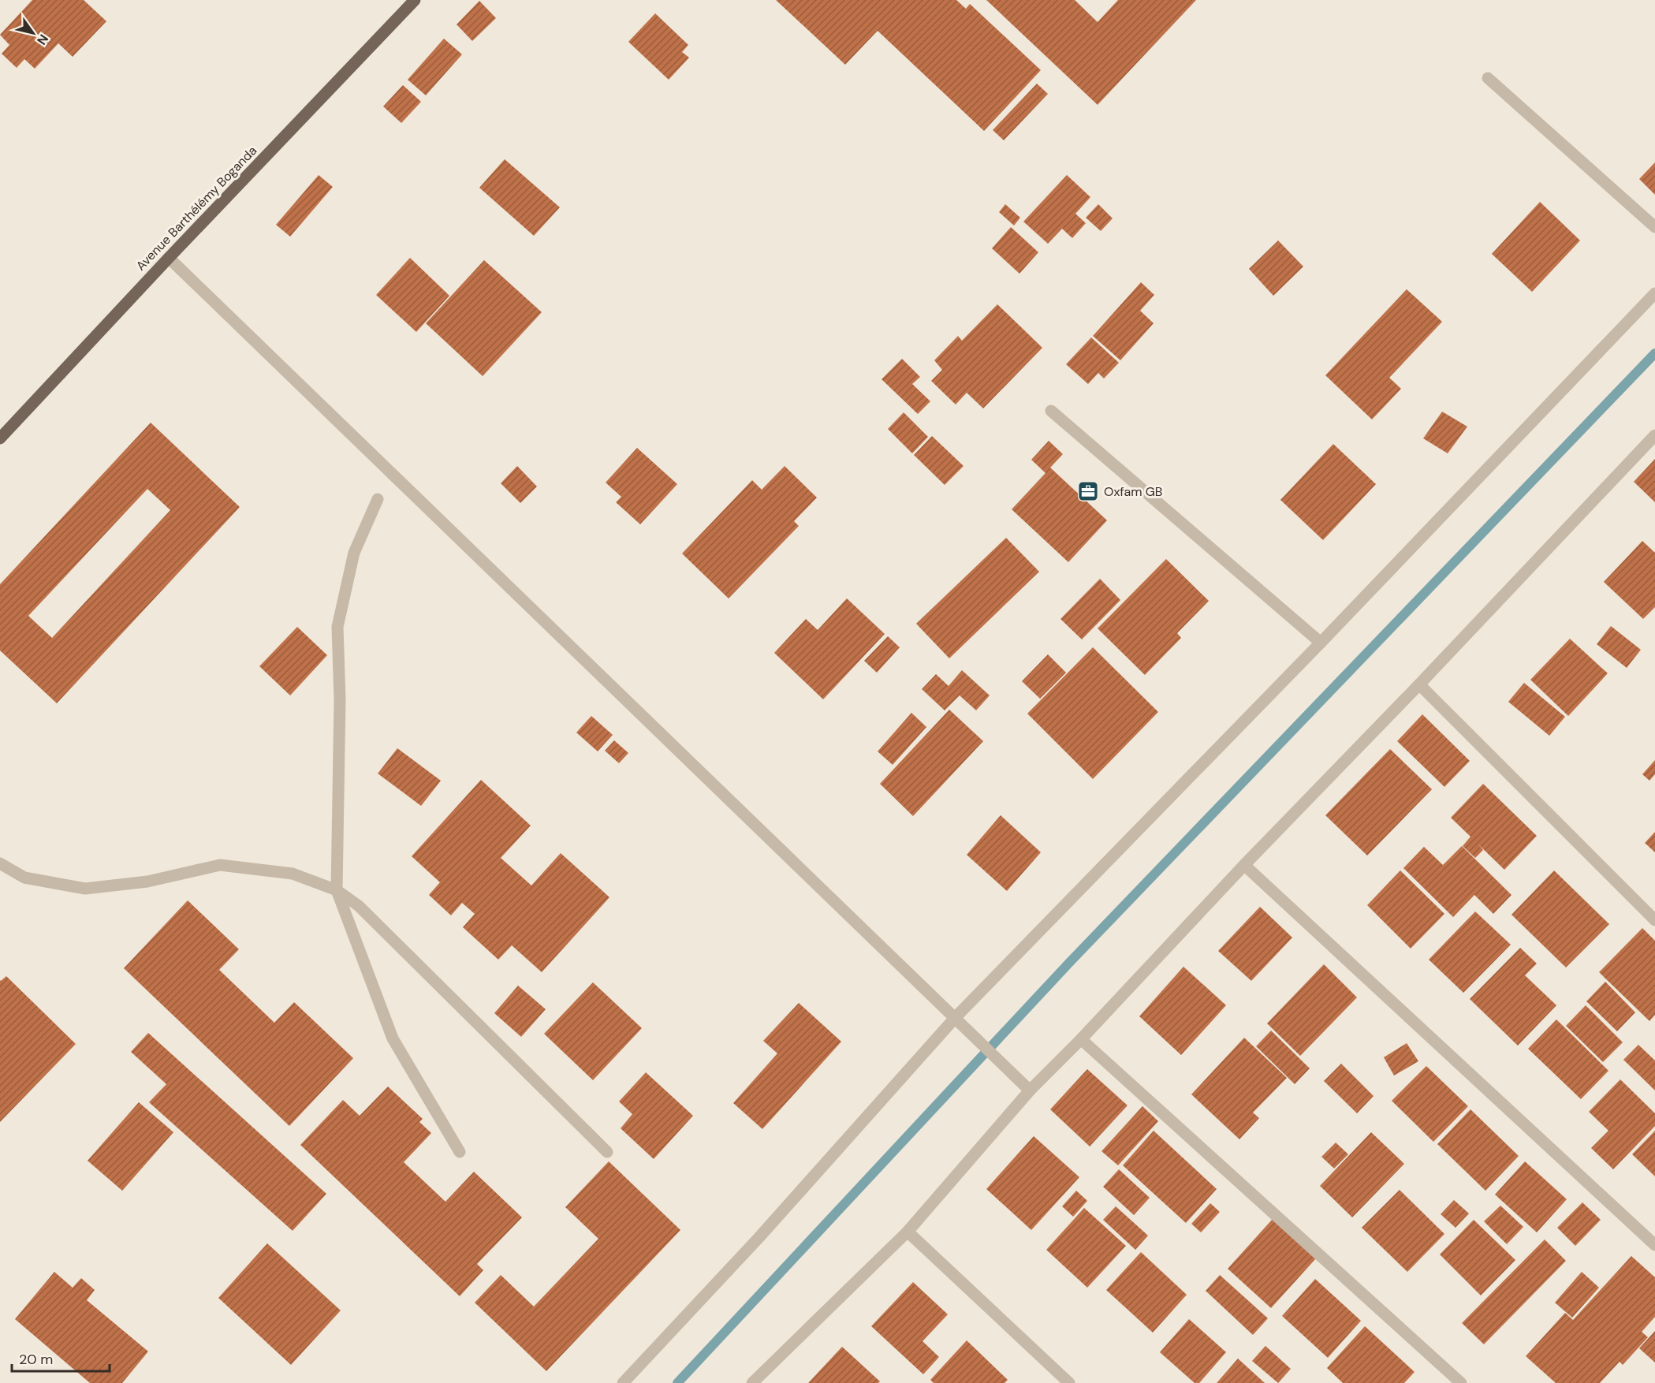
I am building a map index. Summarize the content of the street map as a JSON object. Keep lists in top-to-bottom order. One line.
{"streets":{"main road":["Avenue Barthélémy Boganda"]},"places":{"office":["Oxfam GB"]},"scale_bar":"20 m","north":"bottom right"}
